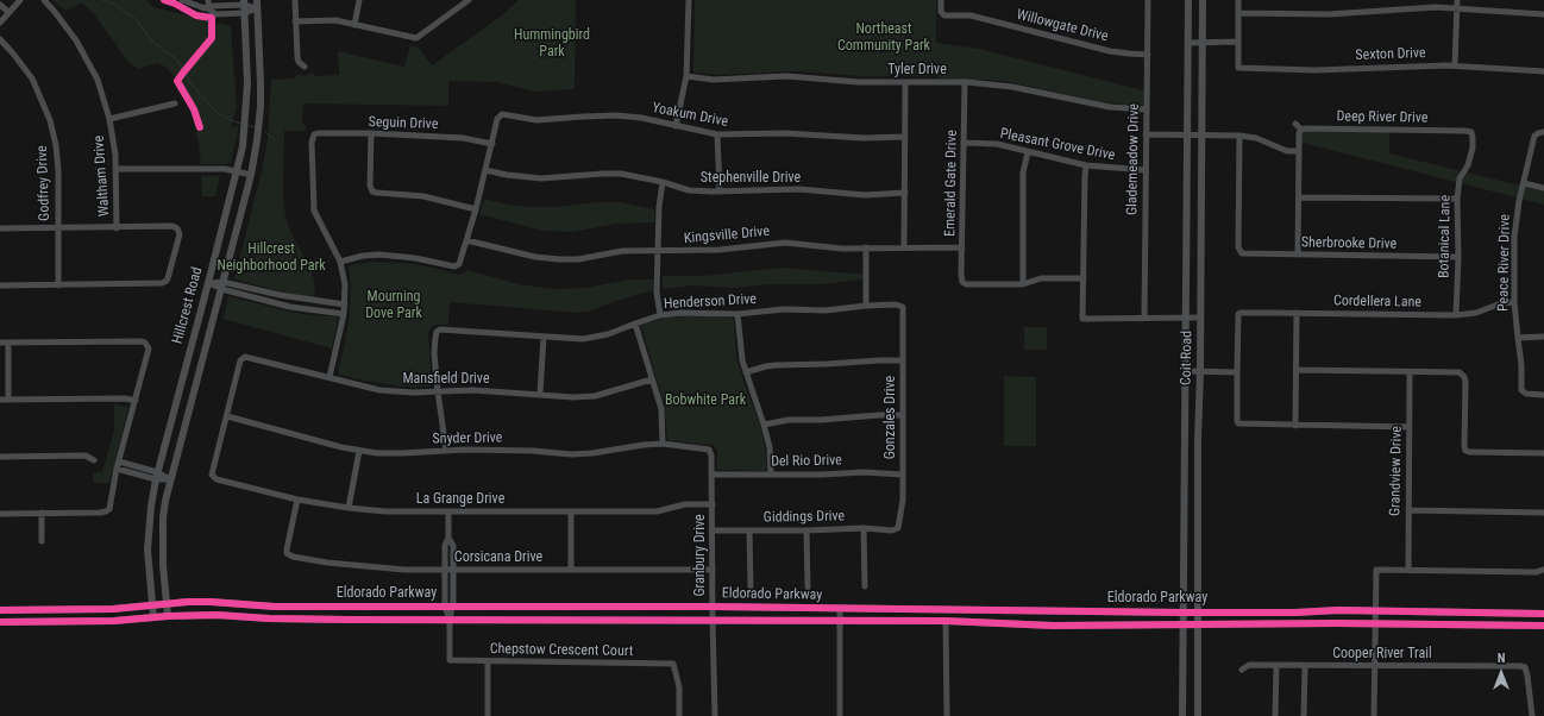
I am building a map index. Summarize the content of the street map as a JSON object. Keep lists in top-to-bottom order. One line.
{"streets":{"main road":["Hillcrest Road","Coit Road","Eldorado Parkway"],"street":["Willowgate Drive","Sexton Drive","Tyler Drive","Yoakum Drive","Deep River Drive","Seguin Drive","Pleasant Grove Drive","Glademeadow Drive","Waltham Drive","Stephenville Drive","Godfrey Drive","Emerald Gate Drive","Kingsville Drive","Botanical Lane","Sherbrooke Drive","Peace River Drive","Henderson Drive","Cordellera Lane","Mansfield Drive","Gonzales Drive","Snyder Drive","Del Rio Drive","Grandview Drive","La Grange Drive","Giddings Drive","Granbury Drive","Corsicana Drive","Chepstow Crescent Court","Cooper River Trail"]},"crossings":[["Willowgate Drive","Glademeadow Drive"],["Tyler Drive","Glademeadow Drive"],["Tyler Drive","Emerald Gate Drive"],["Yoakum Drive","Seguin Drive"],["Deep River Drive","Botanical Lane"],["Pleasant Grove Drive","Glademeadow Drive"],["Pleasant Grove Drive","Emerald Gate Drive"],["Emerald Gate Drive","Kingsville Drive"],["Botanical Lane","Sherbrooke Drive"],["Botanical Lane","Cordellera Lane"],["Peace River Drive","Cordellera Lane"],["Henderson Drive","Mansfield Drive"],["Henderson Drive","Gonzales Drive"],["Hillcrest Road","Eldorado Parkway"],["Coit Road","Eldorado Parkway"],["Mansfield Drive","Snyder Drive"],["Mansfield Drive","La Grange Drive"],["Gonzales Drive","Del Rio Drive"],["Gonzales Drive","Giddings Drive"],["Snyder Drive","La Grange Drive"],["Snyder Drive","Granbury Drive"],["Del Rio Drive","Granbury Drive"],["La Grange Drive","Granbury Drive"],["La Grange Drive","Corsicana Drive"],["Giddings Drive","Granbury Drive"],["Granbury Drive","Corsicana Drive"],["Granbury Drive","Eldorado Parkway"],["Eldorado Parkway","Chepstow Crescent Court"]],"parks":["Northeast Community Park","Hummingbird Park","Hillcrest Neighborhood Park","Mourning Dove Park","Bobwhite Park"],"north":"top"}
